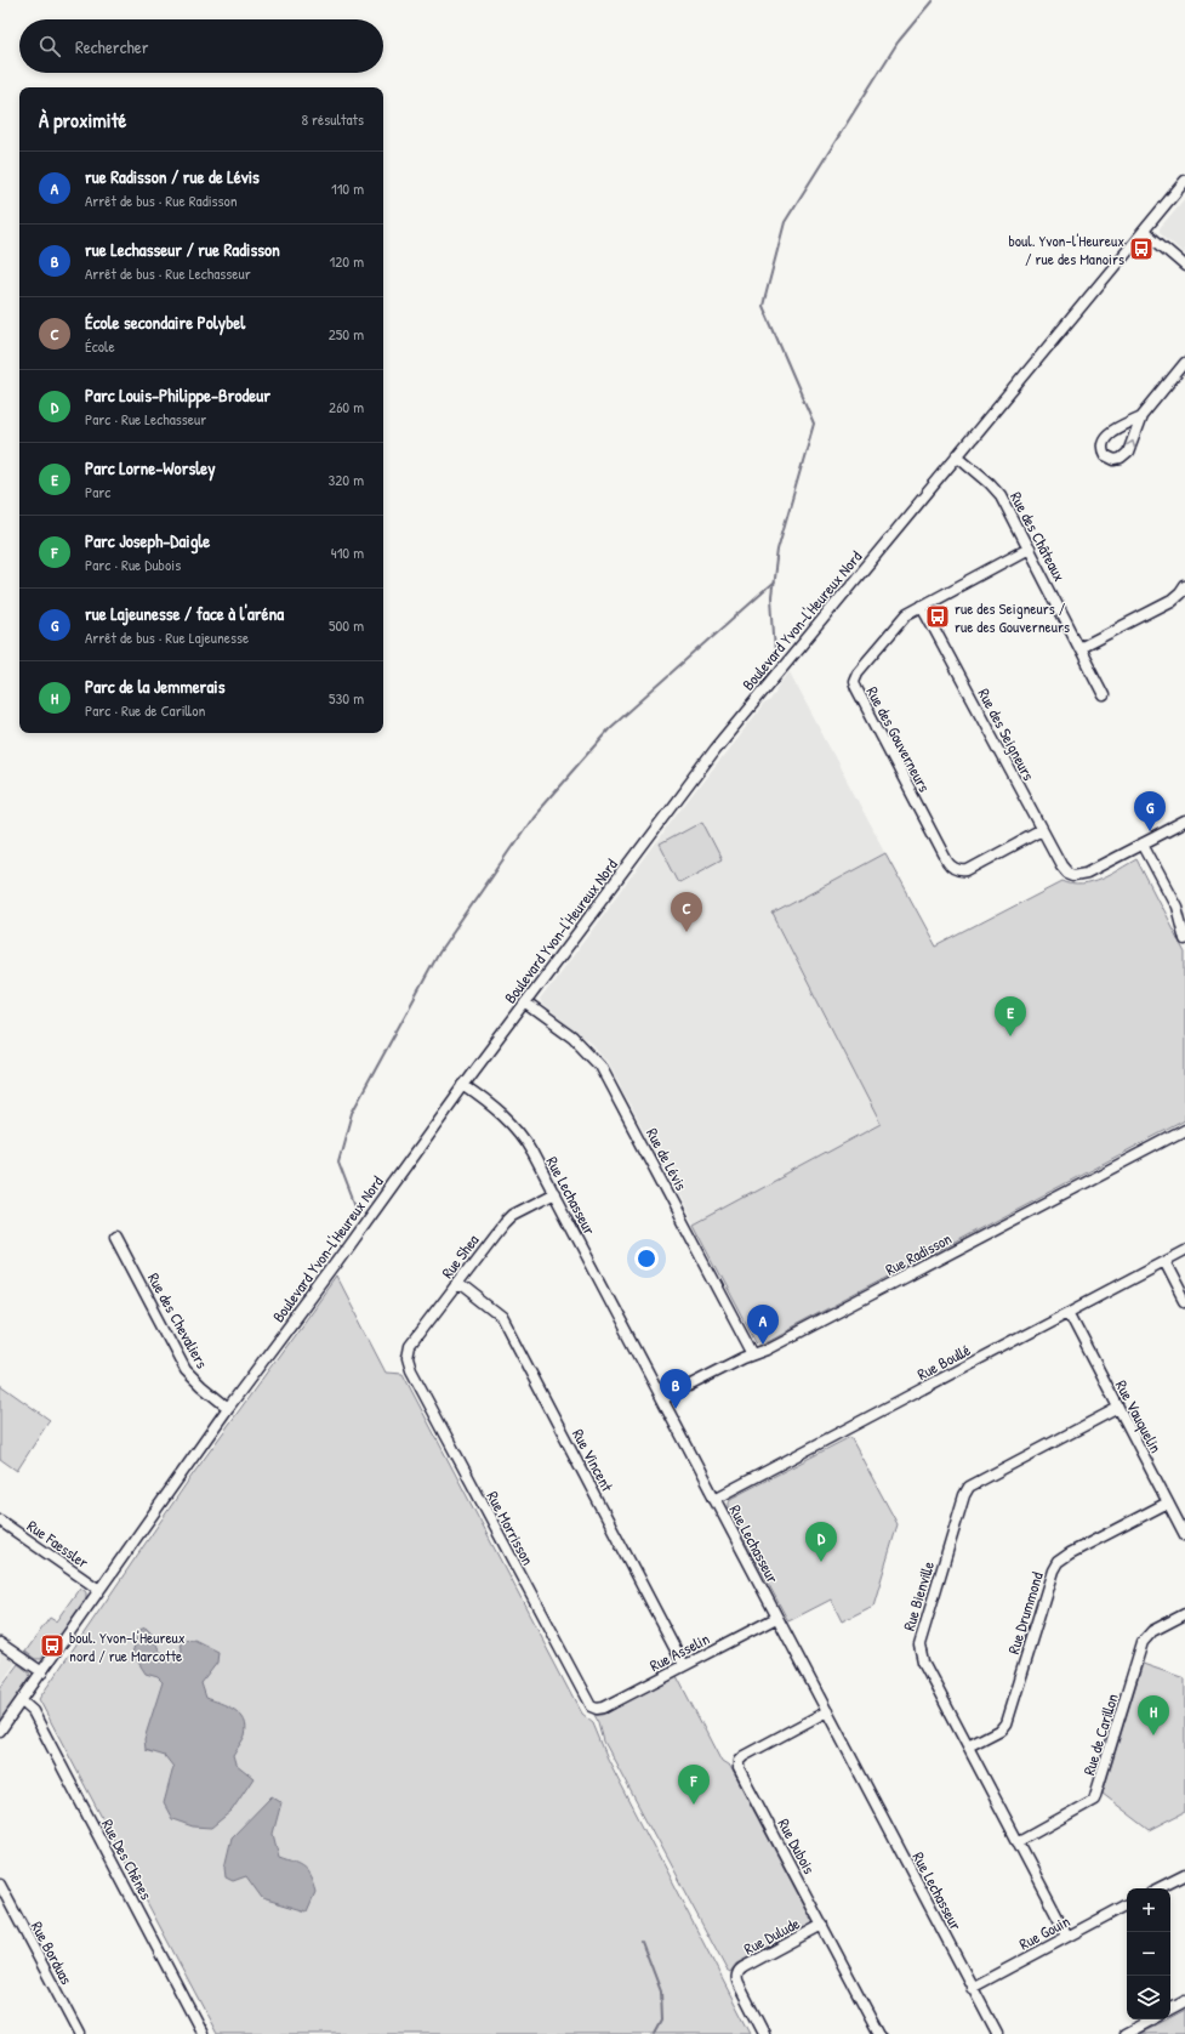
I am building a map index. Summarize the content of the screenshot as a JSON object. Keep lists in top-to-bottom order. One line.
{"streets":{"street":["Rue des Châteaux","Boulevard Yvon-l'Heureux Nord","Rue des Seigneurs","Rue des Gouverneurs","Rue de Lévis","Rue Lechasseur","Rue Radisson","Rue Shea","Rue des Chevaliers","Rue Boullé","Rue Vauquelin","Rue Vincent","Rue Morrisson","Rue Faessler","Rue Bienville","Rue Drummond","Rue Asselin","Rue de Carillon","Rue Dubois","Rue Des Chênes","Rue Gouin","Rue Dulude","Rue Borduas"]},"crossings":[["Rue des Châteaux","Boulevard Yvon-l'Heureux Nord"],["Rue des Châteaux","Rue des Gouverneurs"],["Boulevard Yvon-l'Heureux Nord","Rue de Lévis"],["Boulevard Yvon-l'Heureux Nord","Rue Lechasseur"],["Boulevard Yvon-l'Heureux Nord","Rue des Chevaliers"],["Boulevard Yvon-l'Heureux Nord","Rue Faessler"],["Boulevard Yvon-l'Heureux Nord","Rue Des Chênes"],["Rue des Seigneurs","Rue des Gouverneurs"],["Rue de Lévis","Rue Radisson"],["Rue Lechasseur","Rue Radisson"],["Rue Lechasseur","Rue Shea"],["Rue Lechasseur","Rue Boullé"],["Rue Lechasseur","Rue Asselin"],["Rue Lechasseur","Rue Dubois"],["Rue Lechasseur","Rue Gouin"],["Rue Shea","Rue Vincent"],["Rue Shea","Rue Morrisson"],["Rue Boullé","Rue Vauquelin"],["Rue Vauquelin","Rue Bienville"],["Rue Vauquelin","Rue Drummond"],["Rue Vincent","Rue Asselin"],["Rue Morrisson","Rue Asselin"],["Rue Bienville","Rue Drummond"],["Rue Bienville","Rue de Carillon"],["Rue Bienville","Rue Gouin"],["Rue Dubois","Rue Dulude"]],"places":{"bus stop":["boul. Yvon-l'Heureux / rue des Manoirs","rue des Seigneurs / rue des Gouverneurs","boul. Yvon-l'Heureux nord / rue Marcotte"]},"page":{"search":"Rechercher","heading":["À proximité","8 résultats"],"list":[{"mark":"A","name":"rue Radisson / rue de Lévis","note":"Arrêt de bus · Rue Radisson","value":"110 m"},{"mark":"B","name":"rue Lechasseur / rue Radisson","note":"Arrêt de bus · Rue Lechasseur","value":"120 m"},{"mark":"C","name":"École secondaire Polybel","note":"École","value":"250 m"},{"mark":"D","name":"Parc Louis-Philippe-Brodeur","note":"Parc · Rue Lechasseur","value":"260 m"},{"mark":"E","name":"Parc Lorne-Worsley","note":"Parc","value":"320 m"},{"mark":"F","name":"Parc Joseph-Daigle","note":"Parc · Rue Dubois","value":"410 m"},{"mark":"G","name":"rue Lajeunesse / face à l'aréna","note":"Arrêt de bus · Rue Lajeunesse","value":"500 m"},{"mark":"H","name":"Parc de la Jemmerais","note":"Parc · Rue de Carillon","value":"530 m"}],"pins":["G","C","E","A","B","D","H","F"],"map_buttons":["+","−"]}}
